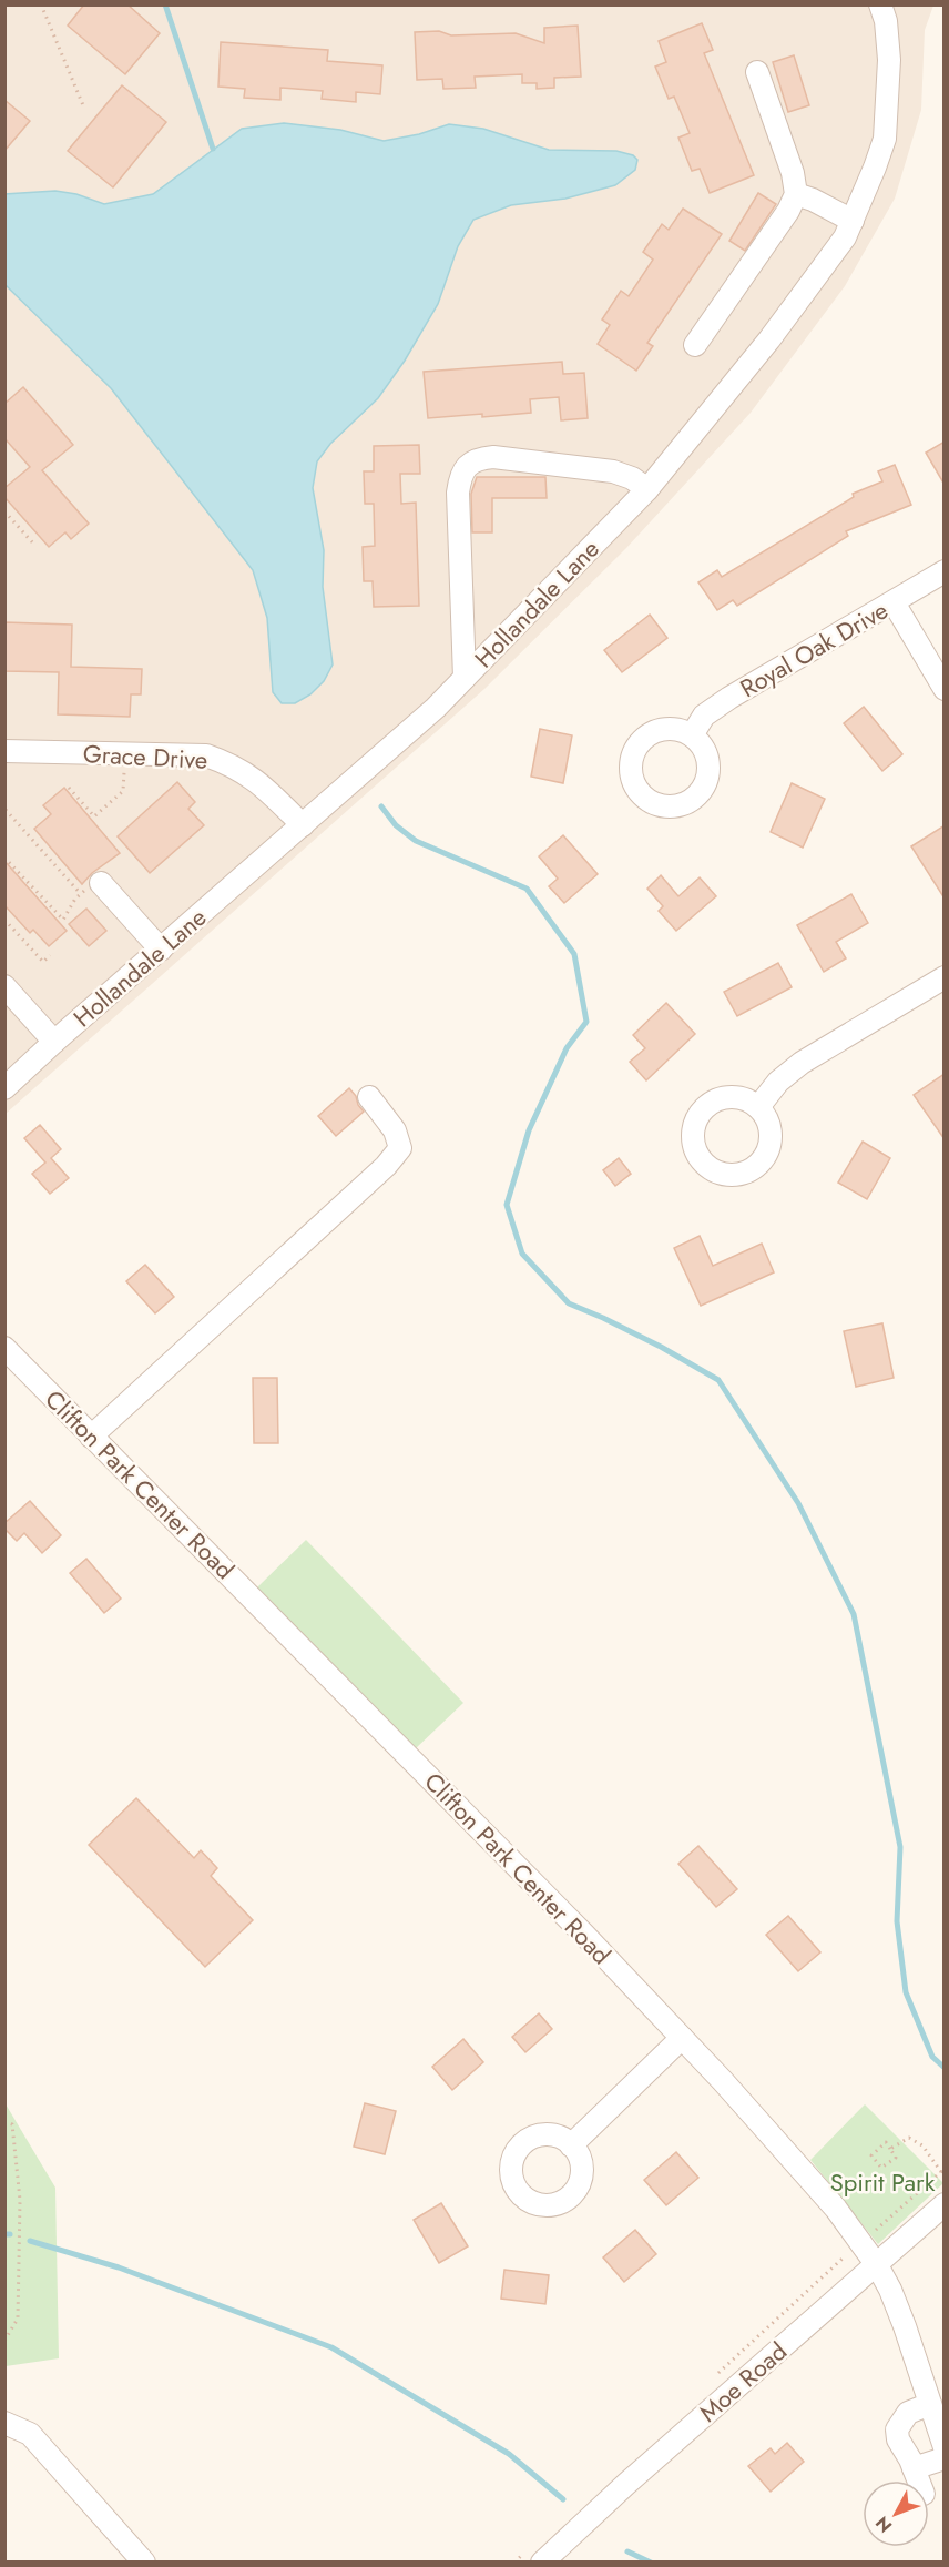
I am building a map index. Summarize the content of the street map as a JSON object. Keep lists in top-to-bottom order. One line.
{"streets":{"street":["Hollandale Lane","Royal Oak Drive","Grace Drive","Clifton Park Center Road","Moe Road"]},"crossings":[["Hollandale Lane","Grace Drive"],["Clifton Park Center Road","Moe Road"]],"parks":["Spirit Park"],"north":"bottom left"}
